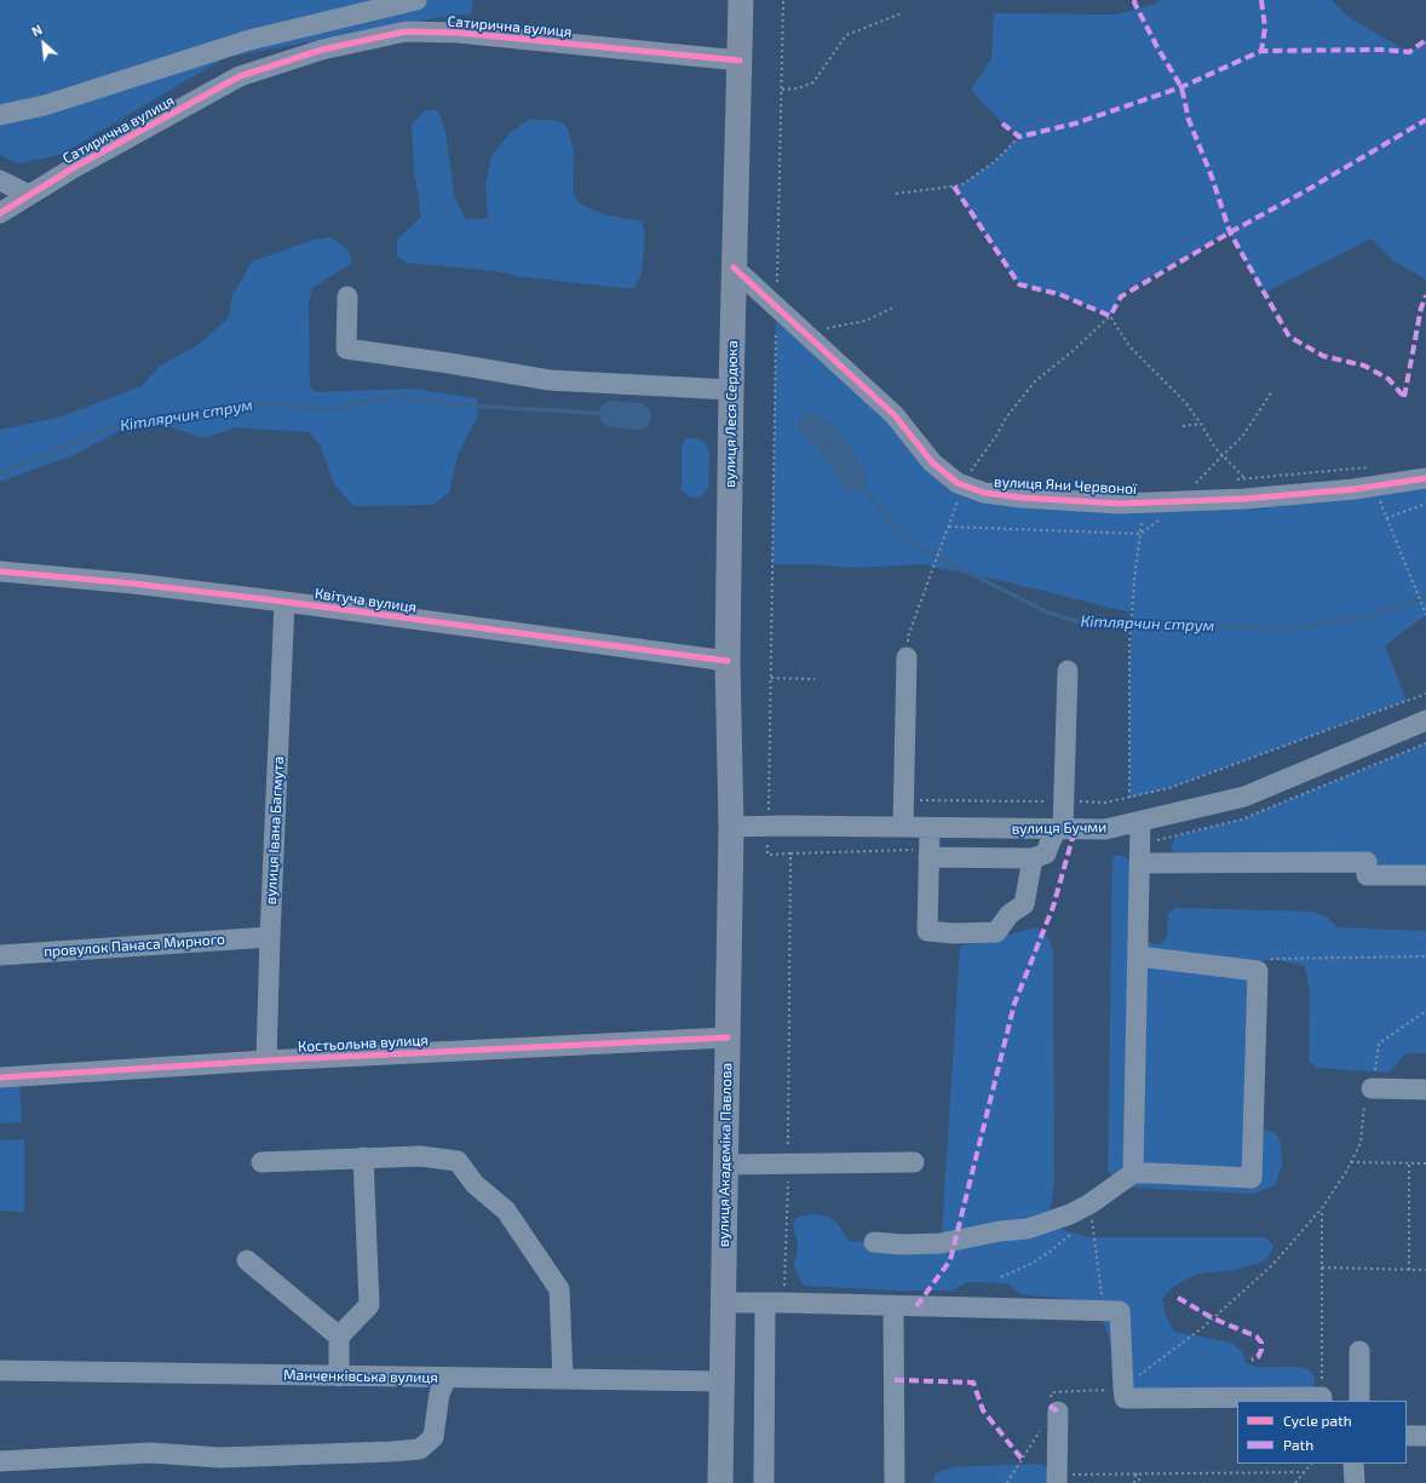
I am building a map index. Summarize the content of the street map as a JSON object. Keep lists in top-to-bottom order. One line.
{"streets":{"main road":["вулиця Леся Сердюка","вулиця Академіка Павлова"],"street":["Сатирична вулиця","вулиця Яни Червоної","Квітуча вулиця","вулиця Бучми","вулиця Івана Багмута","провулок Панаса Мирного","Костьольна вулиця","Манченківська вулиця"]},"crossings":[["Сатирична вулиця","вулиця Леся Сердюка"],["вулиця Леся Сердюка","вулиця Яни Червоної"],["вулиця Леся Сердюка","Квітуча вулиця"],["вулиця Леся Сердюка","вулиця Бучми"],["вулиця Леся Сердюка","вулиця Академіка Павлова"],["Квітуча вулиця","вулиця Івана Багмута"],["вулиця Бучми","вулиця Академіка Павлова"],["вулиця Івана Багмута","провулок Панаса Мирного"],["вулиця Івана Багмута","Костьольна вулиця"],["Костьольна вулиця","вулиця Академіка Павлова"],["вулиця Академіка Павлова","Манченківська вулиця"]],"water":["Кітлярчин струм"],"legend":["Cycle path","Path"],"north":"top left"}
